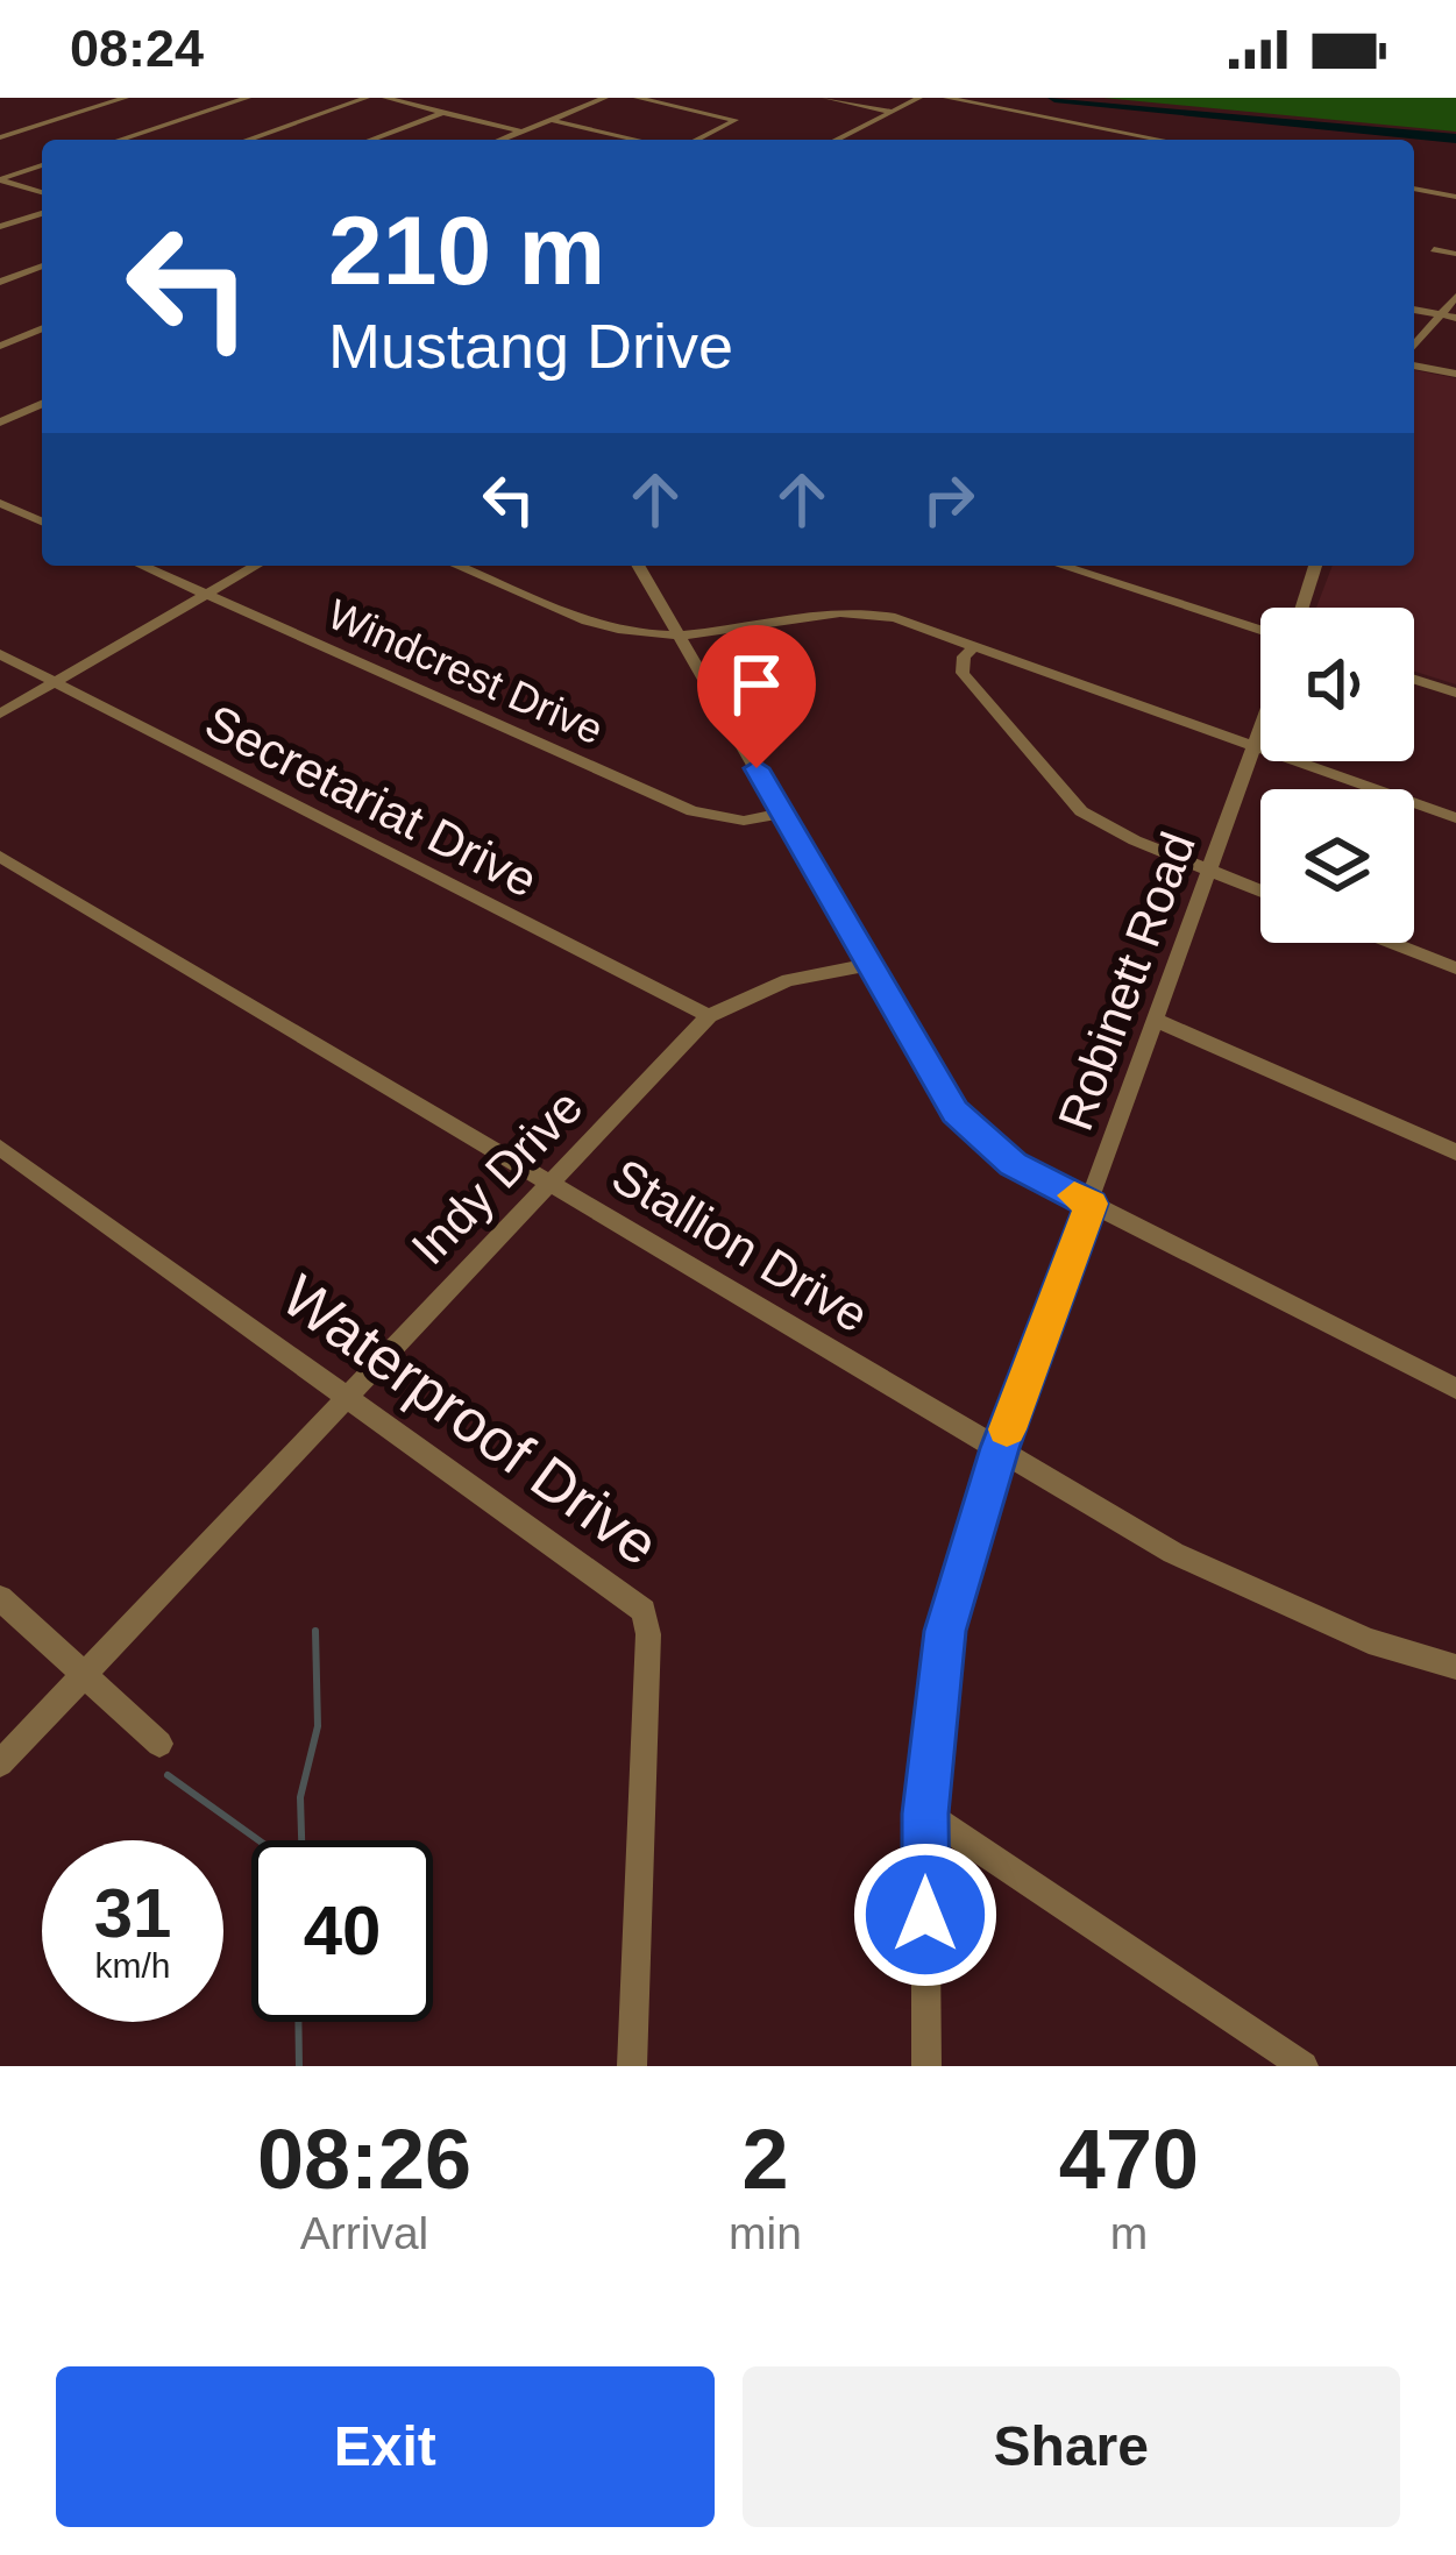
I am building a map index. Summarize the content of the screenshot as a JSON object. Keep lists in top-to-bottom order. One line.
{"streets":{"street":["Windcrest Drive","Secretariat Drive","Robinett Road","Indy Drive","Stallion Drive","Waterproof Drive"]},"crossings":[["Secretariat Drive","Indy Drive"],["Robinett Road","Stallion Drive"],["Indy Drive","Stallion Drive"],["Indy Drive","Waterproof Drive"]],"page":{"status":"08:24","turn":["210 m","Mustang Drive"],"speed":"31 km/h","limit":"40","eta":["08:26","Arrival","2","min","470","m"],"buttons":["Exit","Share"]}}
